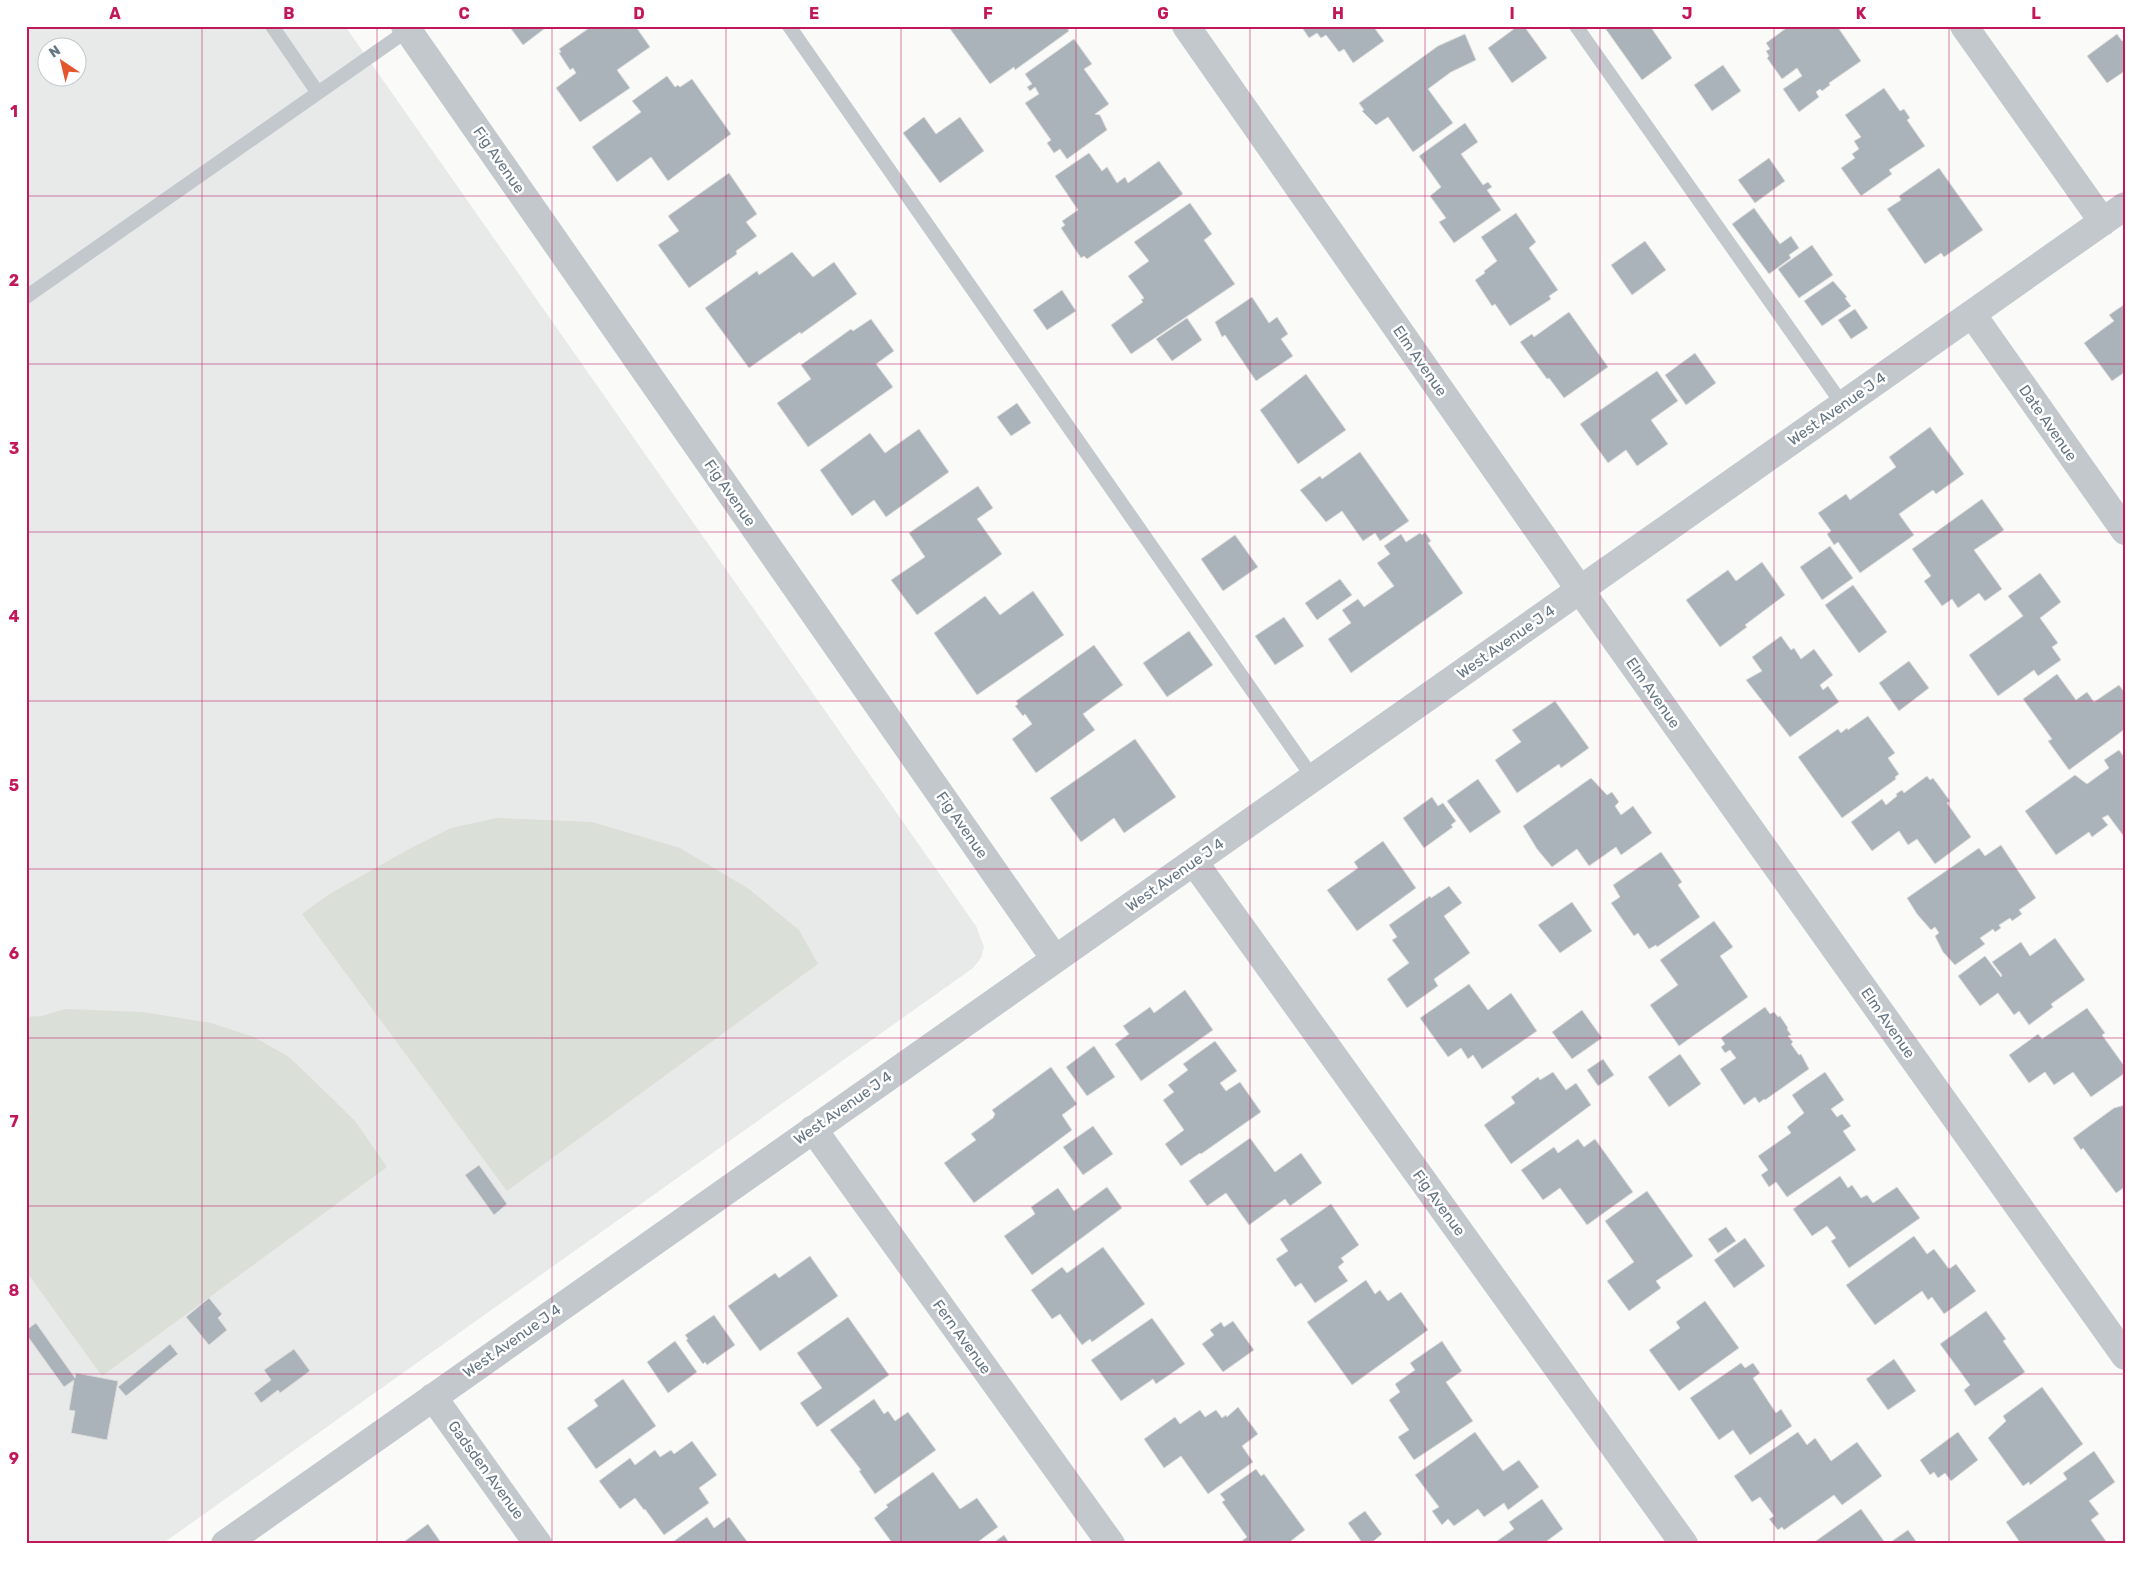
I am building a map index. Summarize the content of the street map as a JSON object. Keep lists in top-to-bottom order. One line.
{"streets":{"street":["Fig Avenue","Elm Avenue","West Avenue J 4","Date Avenue","Fern Avenue","Gadsden Avenue"]},"crossings":[["Fig Avenue","West Avenue J 4"],["Elm Avenue","West Avenue J 4"],["West Avenue J 4","Date Avenue"],["West Avenue J 4","Fern Avenue"],["West Avenue J 4","Gadsden Avenue"]],"north":"top left","grid":{"columns":["A","B","C","D","E","F","G","H","I","J","K","L"],"rows":["1","2","3","4","5","6","7","8","9"]}}
